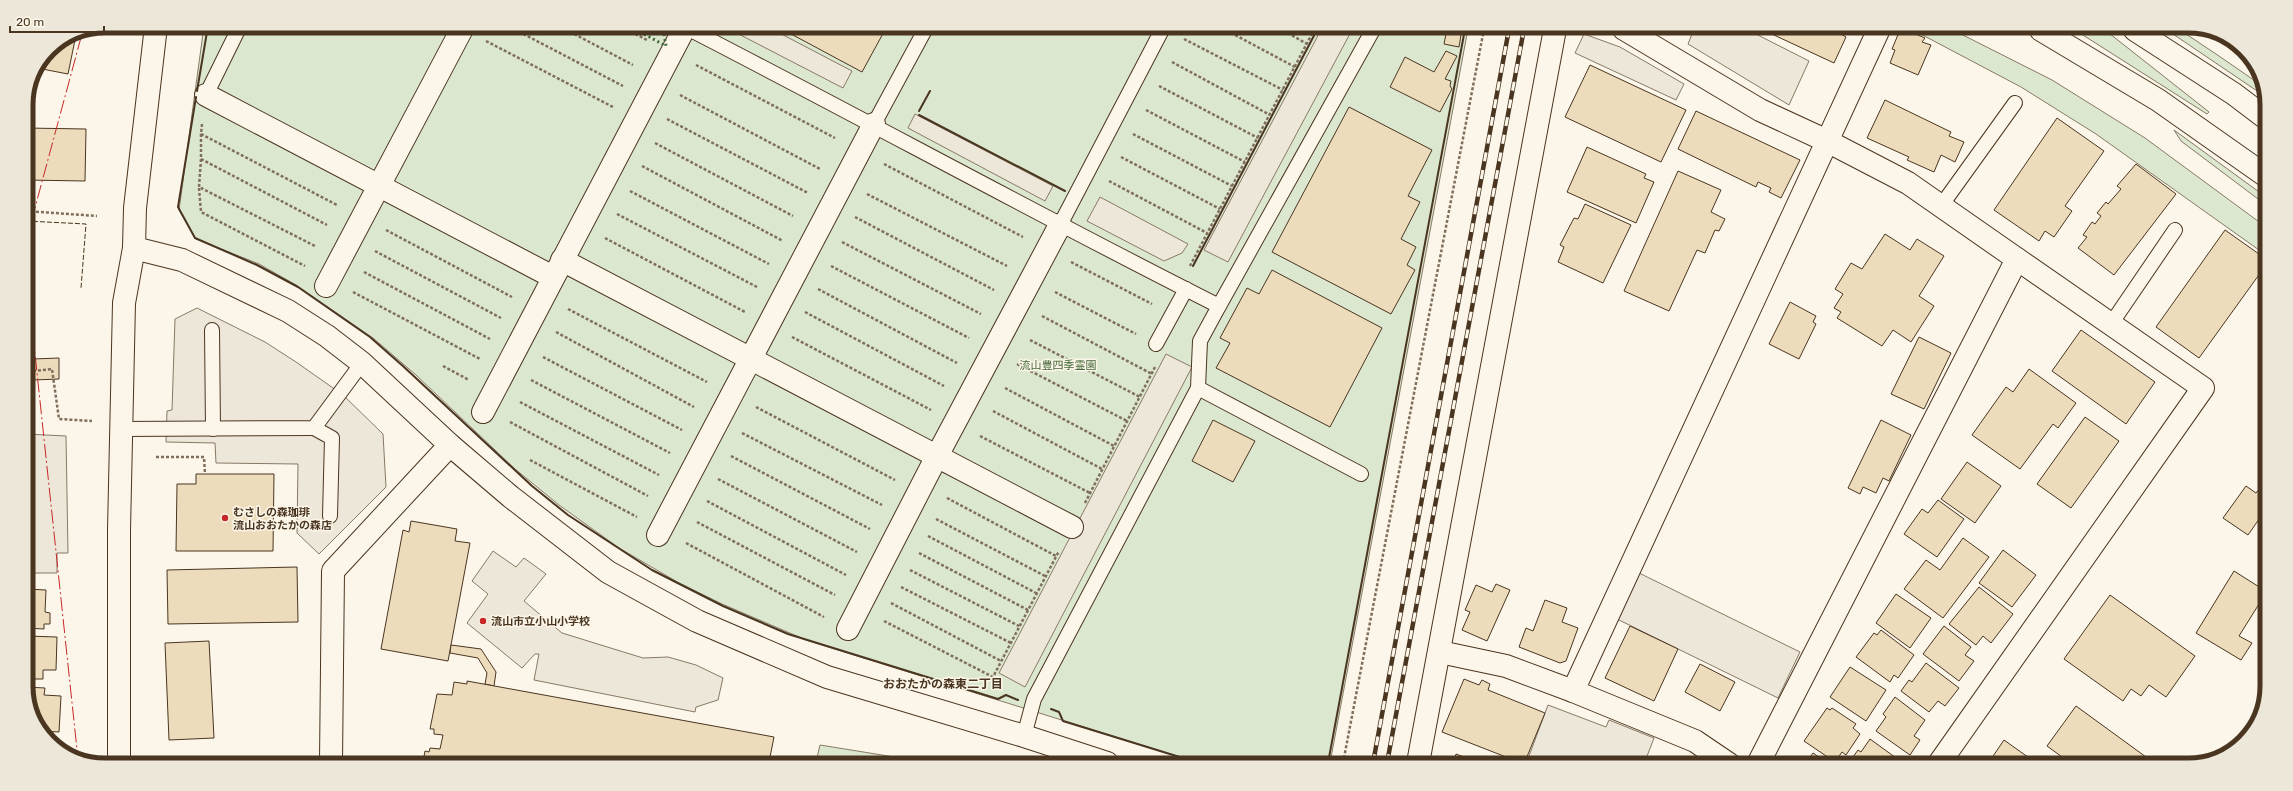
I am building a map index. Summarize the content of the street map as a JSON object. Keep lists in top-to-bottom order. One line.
{"districts":["おおたかの森東二丁目"],"parks":["流山豊四季霊園"],"places":["むさしの森珈琲 流山おおたかの森店","流山市立小山小学校"],"scale_bar":"20 m"}
